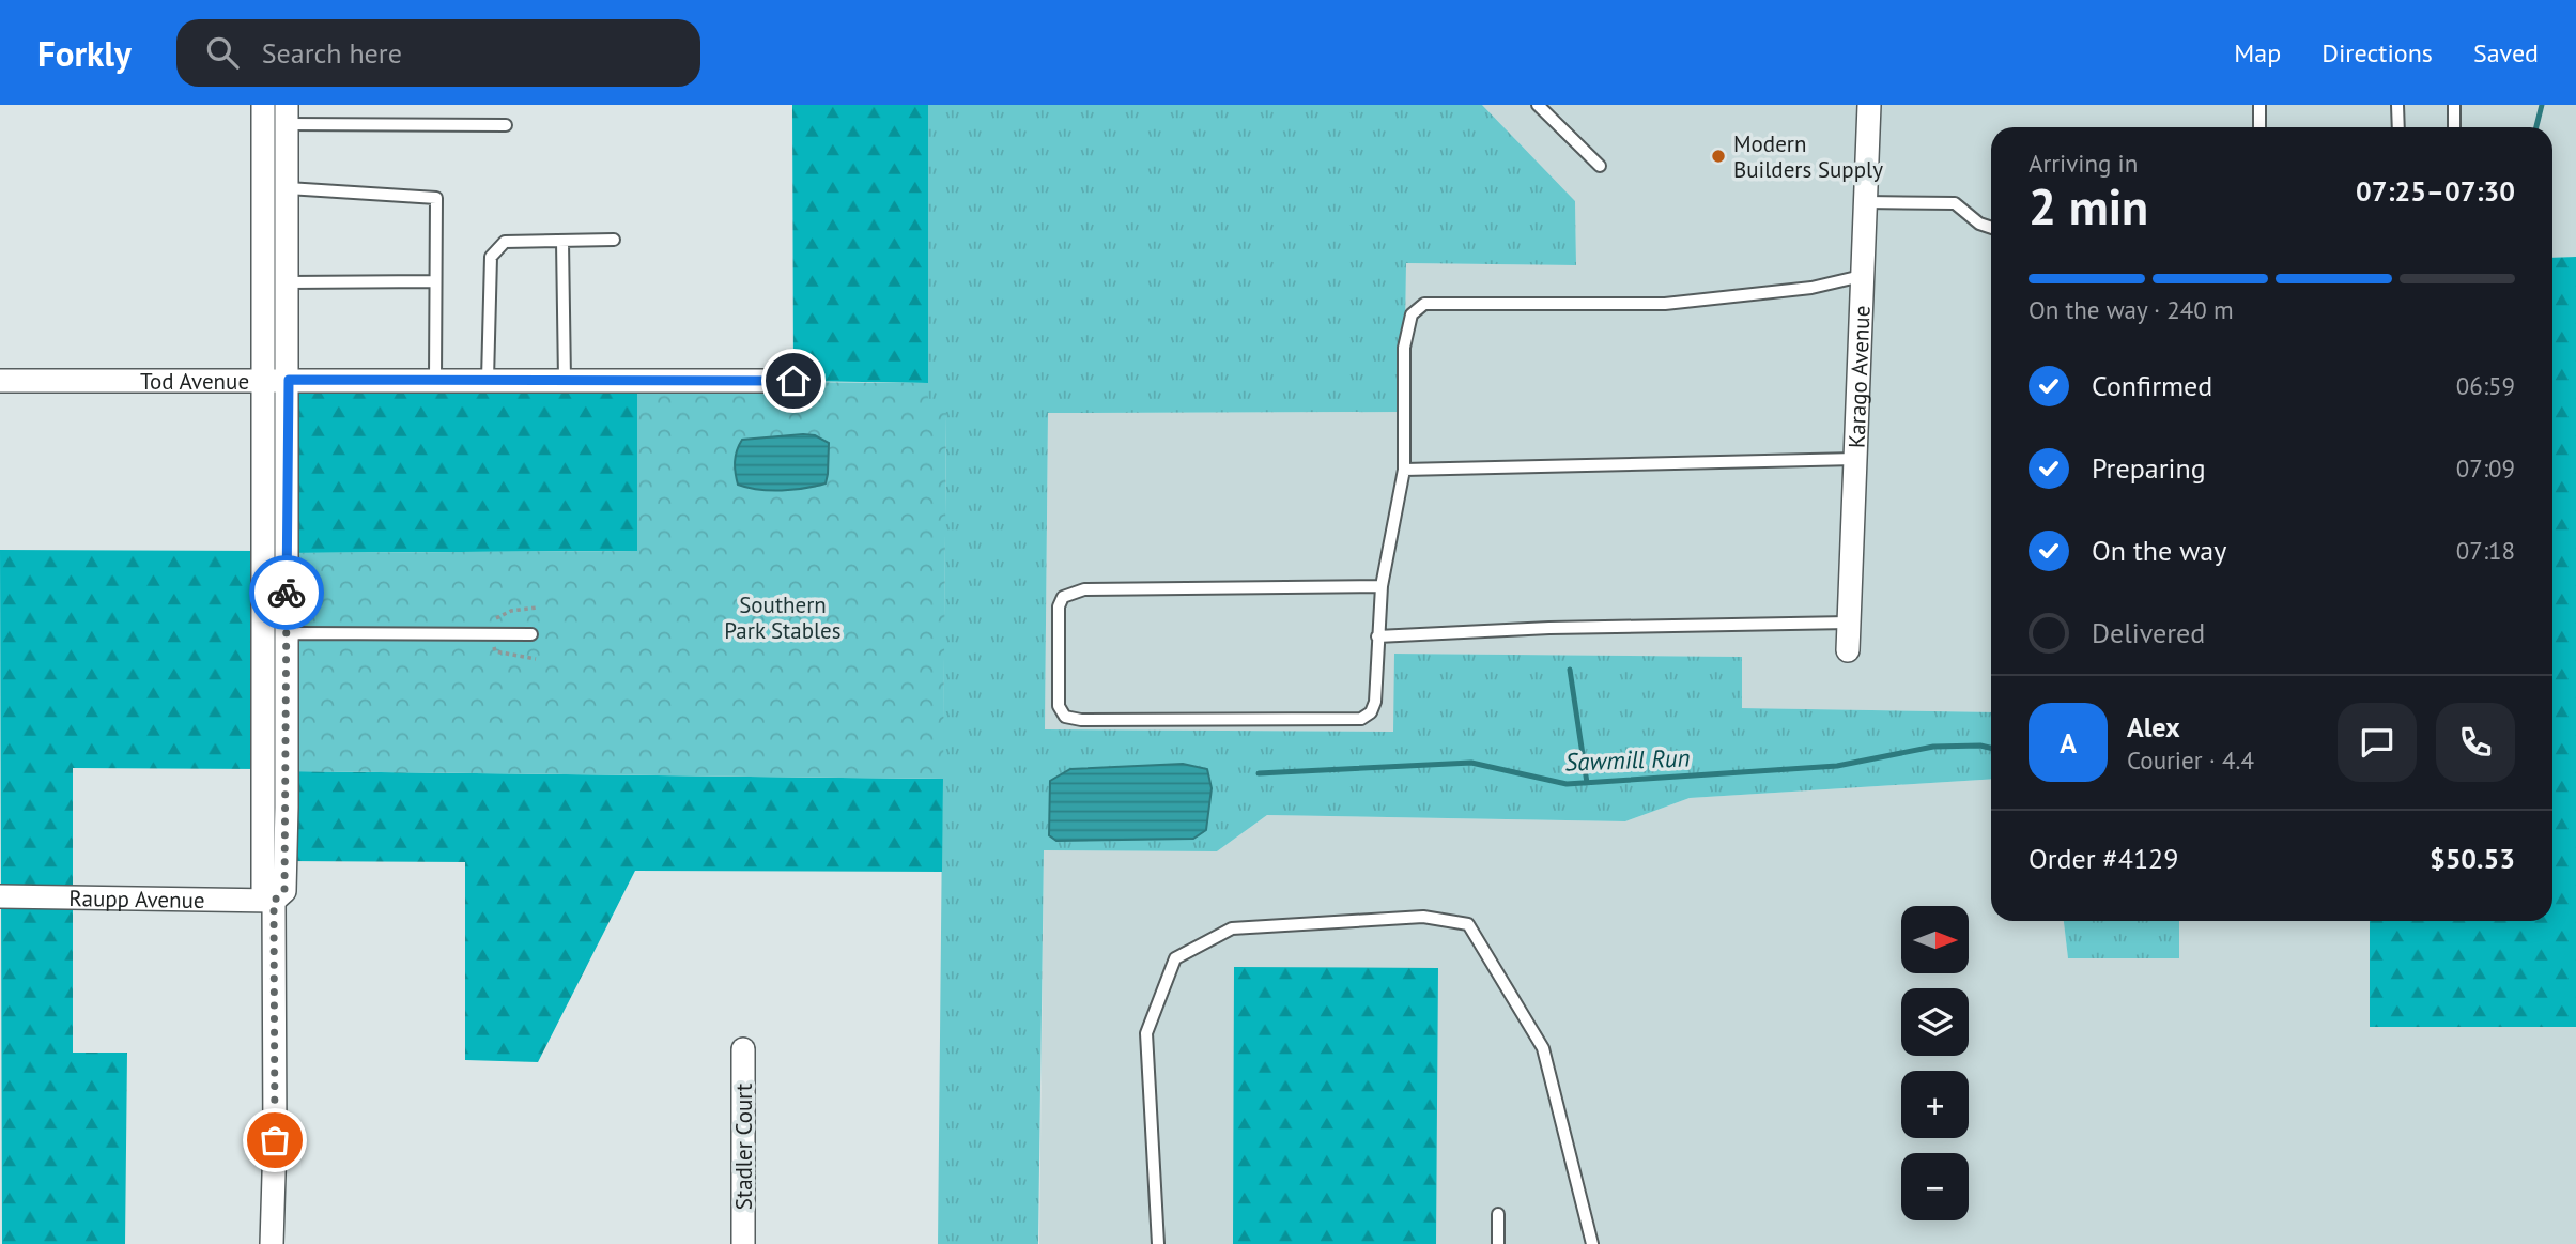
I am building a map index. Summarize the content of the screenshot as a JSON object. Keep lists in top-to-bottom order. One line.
{"streets":{"street":["Karago Avenue","Tod Avenue","Raupp Avenue","Stadler Court"]},"water":["Sawmill Run"],"parks":["Southern Park Stables"],"places":["Modern Builders Supply"],"north":"right","page":{"header":"Forkly","search":"Search here","nav":["Map","Directions","Saved"],"heading":["2 min","Arriving in","07:25–07:30"],"panel":["Alex","Courier · 4.4","Order #4129","$50.53"],"bar":"On the way · 240 m","list":[["Confirmed","06:59"],["Preparing","07:09"],["On the way","07:18"],"Delivered"],"round":"A","map_buttons":["+","−"]}}
